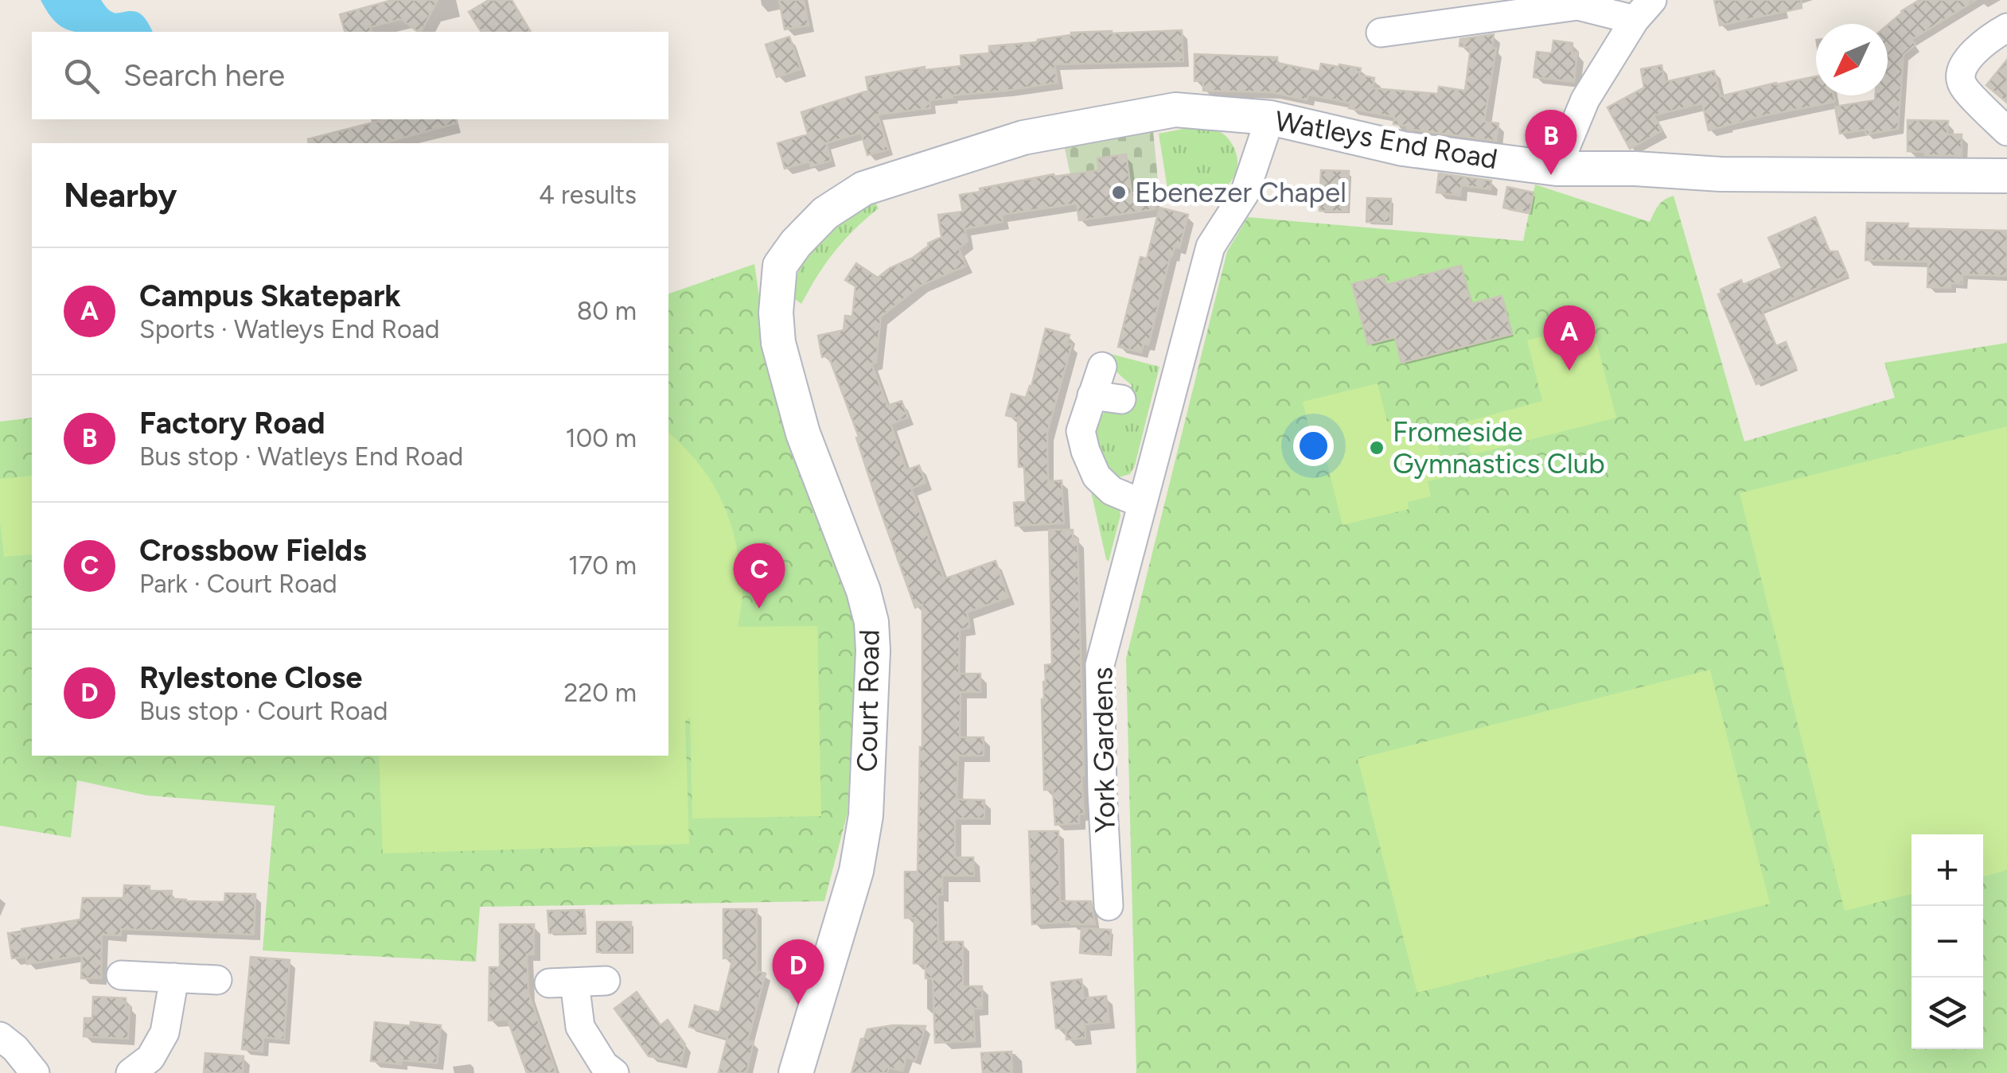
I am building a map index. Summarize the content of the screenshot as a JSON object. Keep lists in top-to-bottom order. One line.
{"streets":{"street":["Watleys End Road","Court Road","York Gardens"]},"crossings":[["Watleys End Road","Court Road"],["Watleys End Road","York Gardens"]],"places":["Ebenezer Chapel","Fromeside Gymnastics Club"],"north":"bottom left","page":{"search":"Search here","pins":["B","A","C","D"],"heading":["Nearby","4 results"],"list":[{"mark":"A","name":"Campus Skatepark","note":"Sports · Watleys End Road","value":"80 m"},{"mark":"B","name":"Factory Road","note":"Bus stop · Watleys End Road","value":"100 m"},{"mark":"C","name":"Crossbow Fields","note":"Park · Court Road","value":"170 m"},{"mark":"D","name":"Rylestone Close","note":"Bus stop · Court Road","value":"220 m"}],"map_buttons":["+","−"]}}
